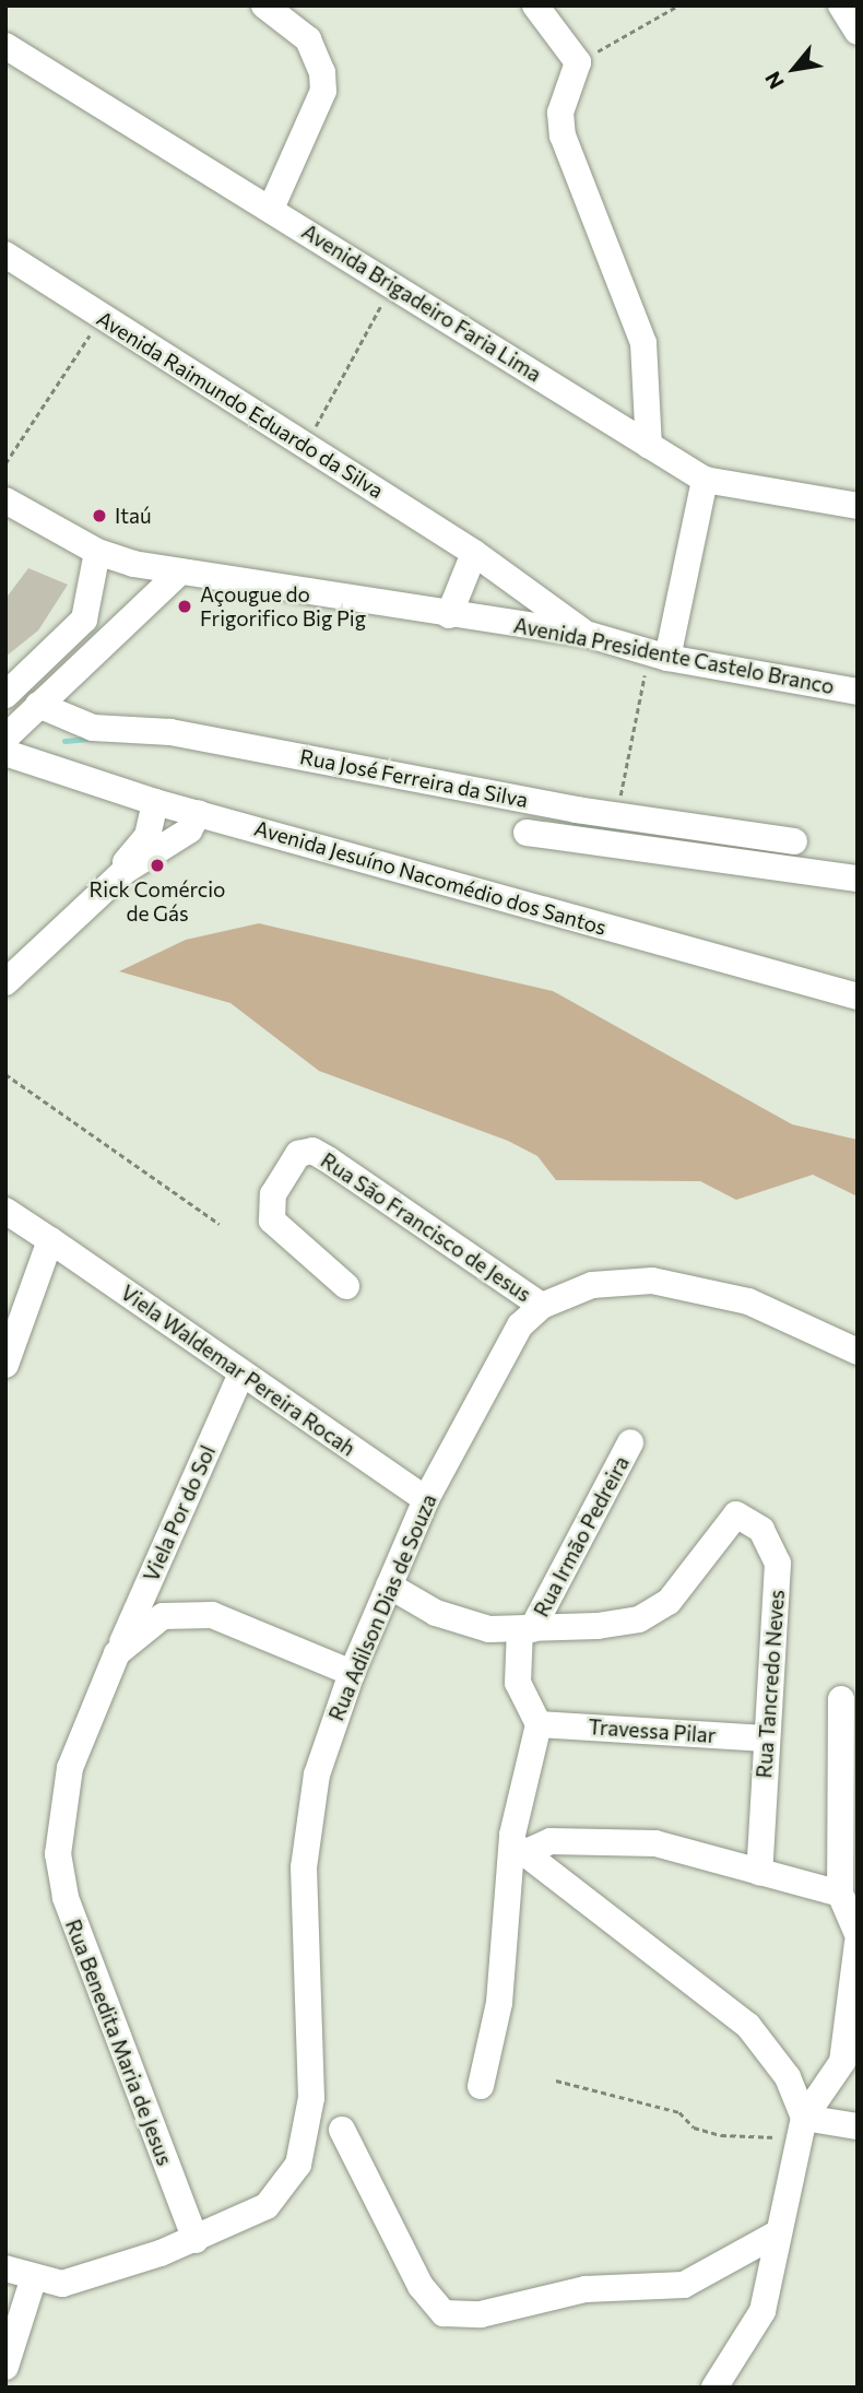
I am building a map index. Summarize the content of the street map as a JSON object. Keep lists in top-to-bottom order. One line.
{"streets":{"street":["Avenida Brigadeiro Faria Lima","Avenida Raimundo Eduardo da Silva","Avenida Presidente Castelo Branco","Rua José Ferreira da Silva","Avenida Jesuíno Nacomédio dos Santos","Rua São Francisco de Jesus","Viela Waldemar Pereira Rocah","Viela Por do Sol","Rua Irmão Pedreira","Rua Adilson Dias de Souza","Rua Tancredo Neves","Travessa Pilar","Rua Benedita Maria de Jesus"]},"crossings":[["Avenida Raimundo Eduardo da Silva","Avenida Presidente Castelo Branco"],["Rua São Francisco de Jesus","Rua Adilson Dias de Souza"],["Viela Waldemar Pereira Rocah","Viela Por do Sol"],["Viela Waldemar Pereira Rocah","Rua Adilson Dias de Souza"],["Viela Por do Sol","Rua Benedita Maria de Jesus"],["Rua Irmão Pedreira","Rua Tancredo Neves"],["Rua Adilson Dias de Souza","Rua Benedita Maria de Jesus"],["Rua Tancredo Neves","Travessa Pilar"]],"places":["Itaú","Açougue do Frigorifico Big Pig","Rick Comércio de Gás"],"north":"bottom left"}
